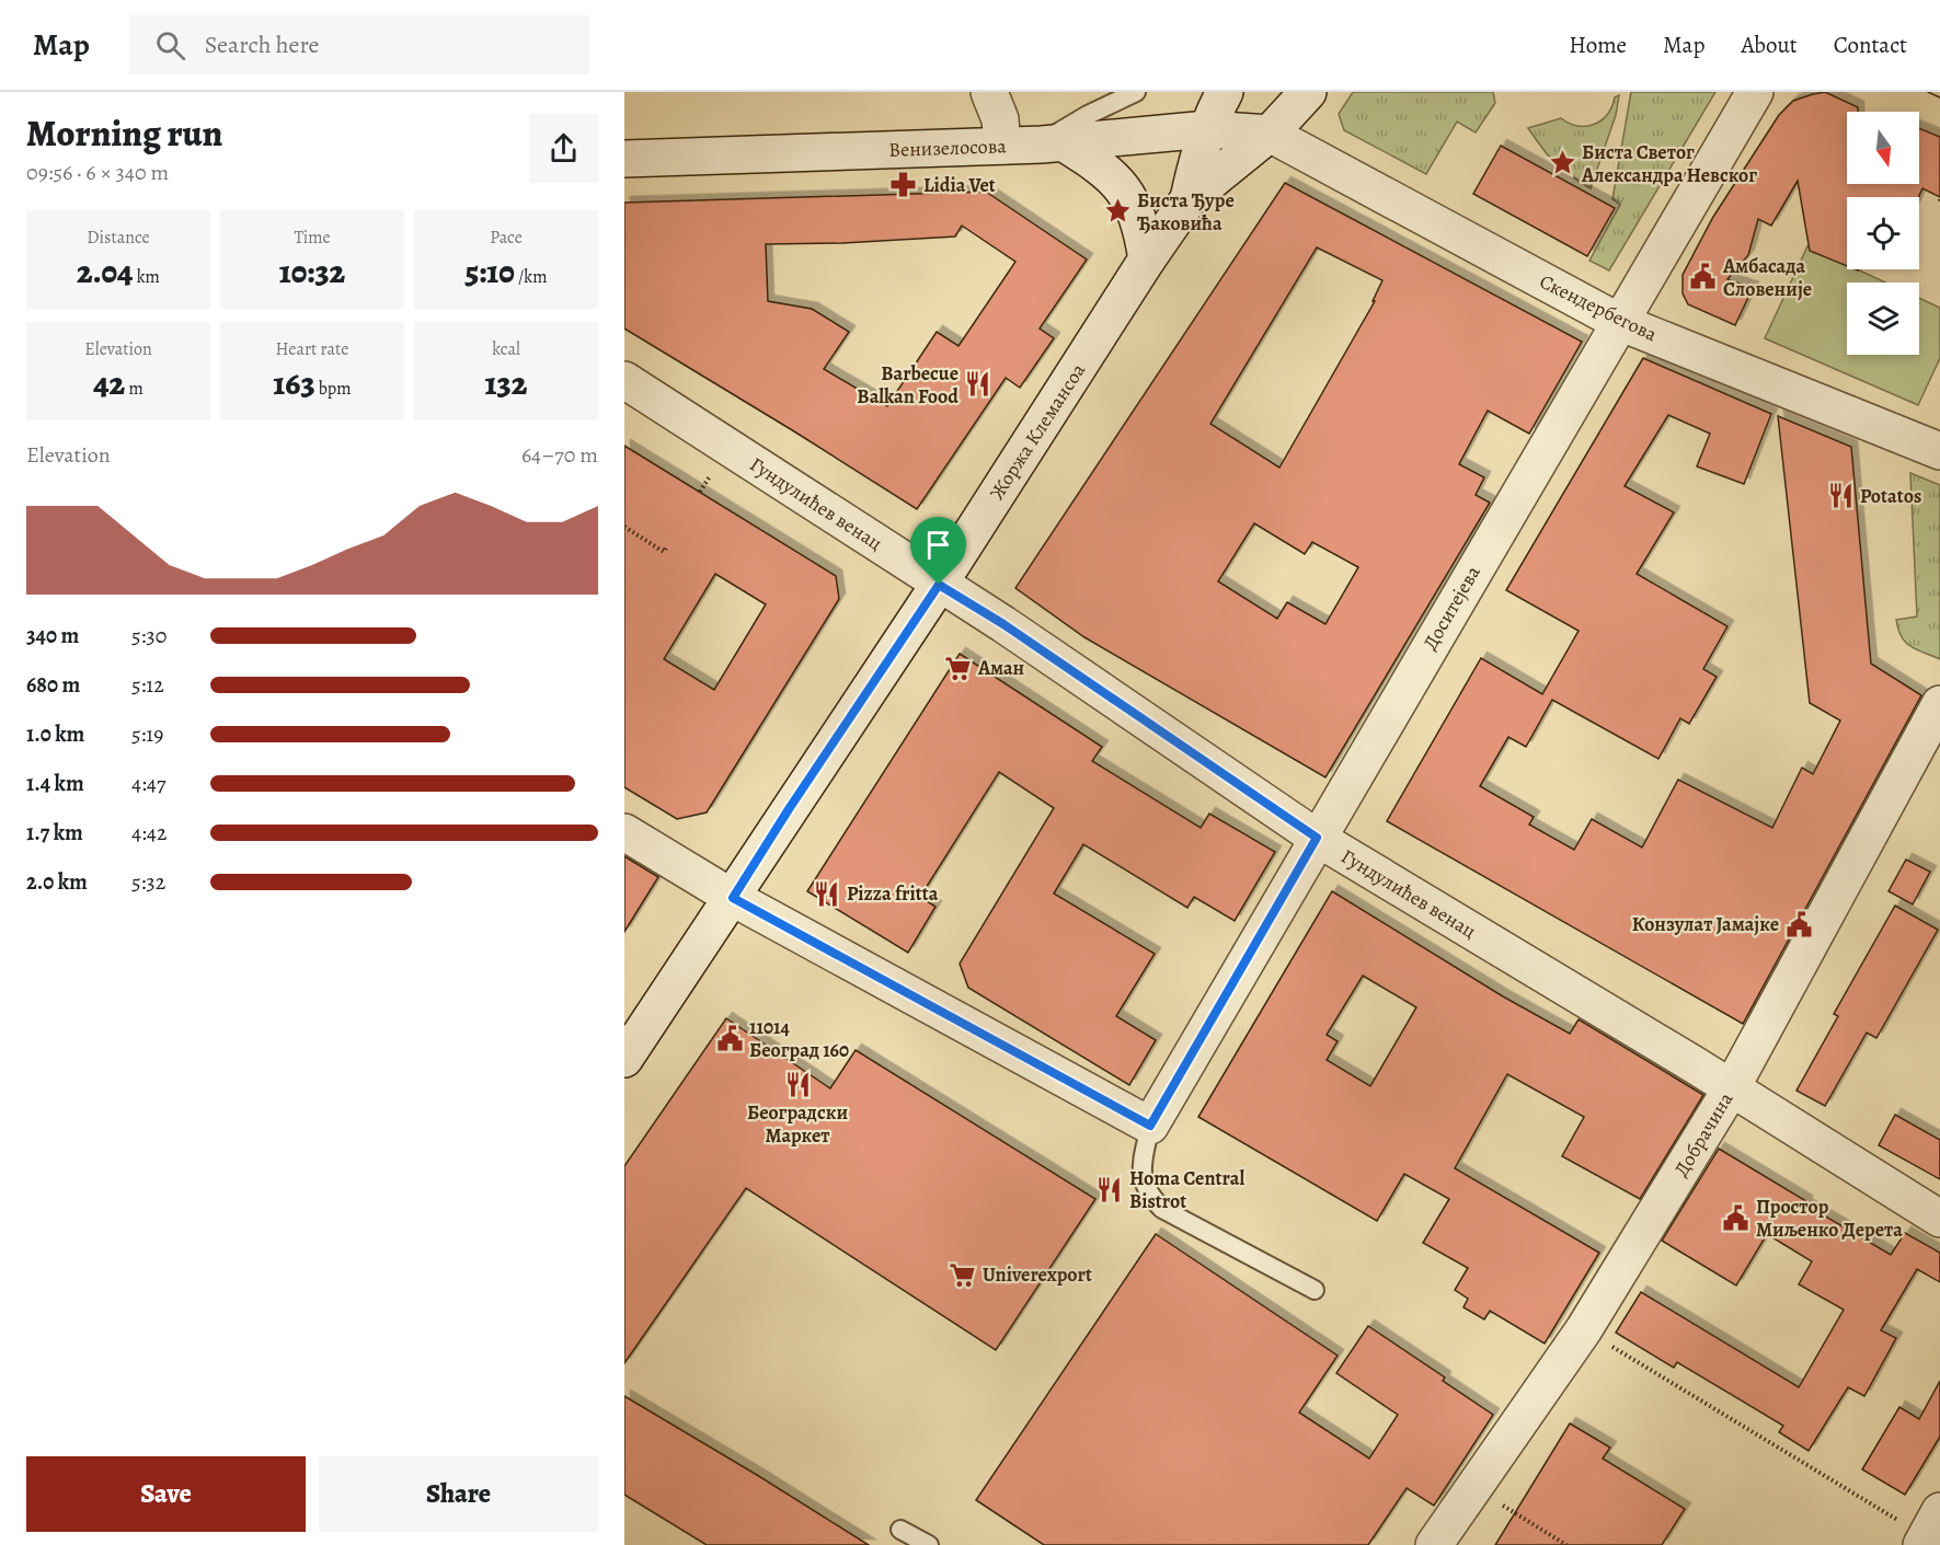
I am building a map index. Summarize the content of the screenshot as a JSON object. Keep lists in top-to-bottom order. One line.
{"streets":{"street":["Венизелосова","Скендербегова","Жоржа Клемансоа","Гундулићев венац","Доситејева","Добрачина"]},"crossings":[["Венизелосова","Скендербегова"],["Венизелосова","Жоржа Клемансоа"],["Скендербегова","Жоржа Клемансоа"],["Скендербегова","Доситејева"],["Жоржа Клемансоа","Гундулићев венац"],["Гундулићев венац","Доситејева"],["Гундулићев венац","Добрачина"]],"places":{"place":["Биста Светог Александра Невског","Биста Ђуре Ђаковића"],"pharmacy":["Lidia Vet"],"public building":["Амбасада Словеније","Конзулат Јамајке","11014 Београд 160","Простор Миљенко Дерета"],"restaurant":["Barbecue Balkan Food","Potatos","Pizza fritta","Београдски Маркет","Homa Central Bistrot"],"supermarket":["Аман","Univerexport"]},"north":"bottom","page":{"header":"Map","search":"Search here","nav":["Home","Map","About","Contact"],"heading":["Morning run","09:56 · 6 × 340 m"],"stats":[["Distance","2.04 km"],["Time","10:32"],["Pace","5:10 /km"],["Elevation","42 m"],["Heart rate","163 bpm"],["kcal","132"]],"chart":["Elevation","64–70 m"],"list":[{"name":"340 m","note":"5:30"},{"name":"680 m","note":"5:12"},{"name":"1.0 km","note":"5:19"},{"name":"1.4 km","note":"4:47"},{"name":"1.7 km","note":"4:42"},{"name":"2.0 km","note":"5:32"}],"buttons":["Save","Share"]}}
